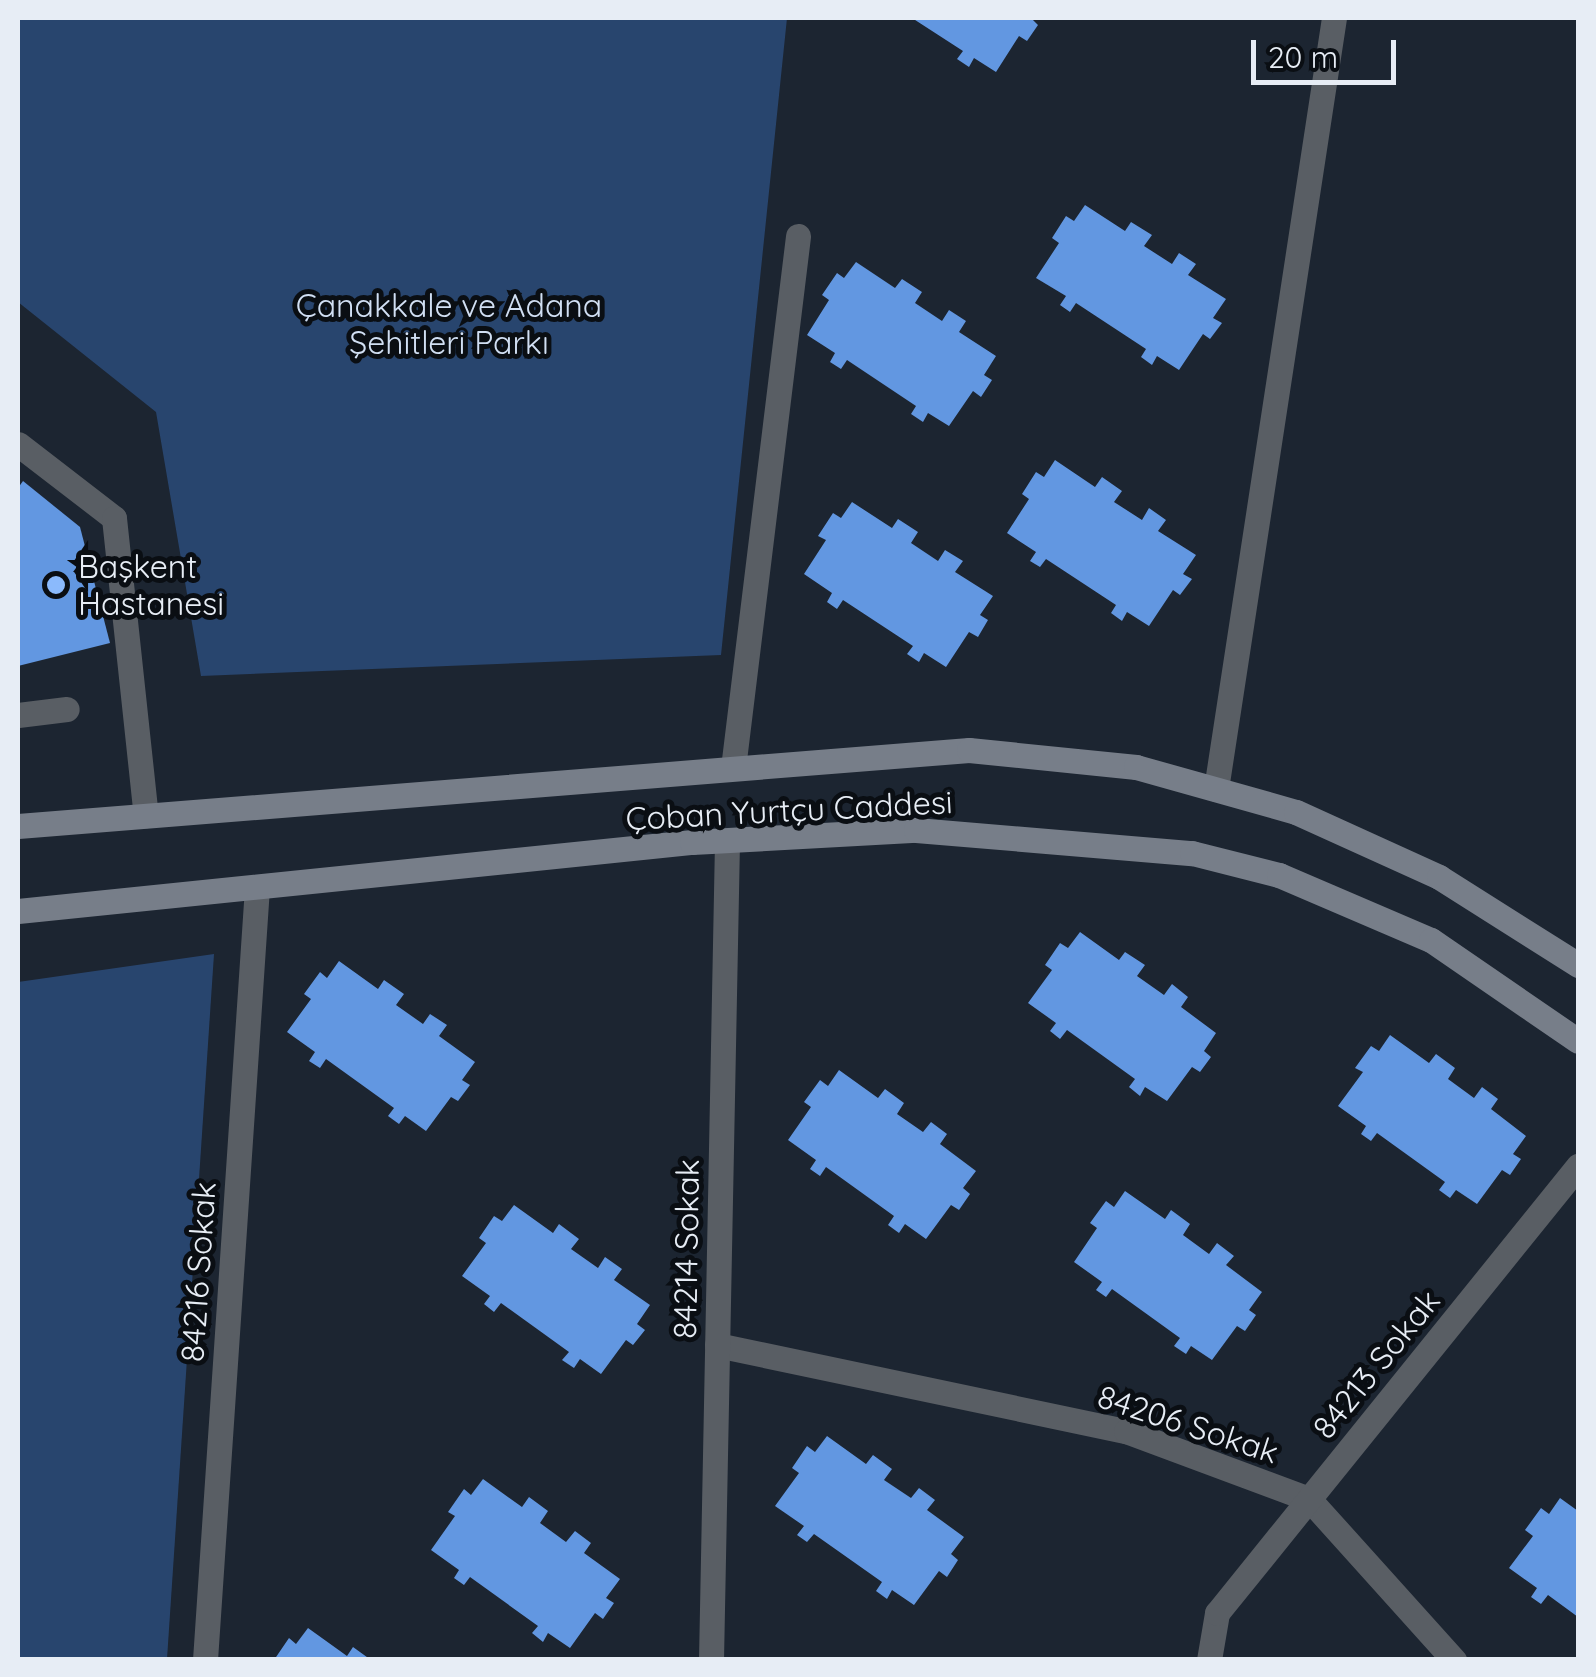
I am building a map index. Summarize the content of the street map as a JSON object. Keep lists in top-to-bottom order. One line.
{"streets":{"main road":["Çoban Yurtçu Caddesi"],"street":["84214 Sokak","84216 Sokak","84213 Sokak","84206 Sokak"]},"crossings":[["Çoban Yurtçu Caddesi","84214 Sokak"],["Çoban Yurtçu Caddesi","84216 Sokak"],["84214 Sokak","84206 Sokak"],["84213 Sokak","84206 Sokak"]],"parks":["Çanakkale ve Adana Şehitleri Parkı"],"places":["Başkent Hastanesi"],"scale_bar":"20 m"}
